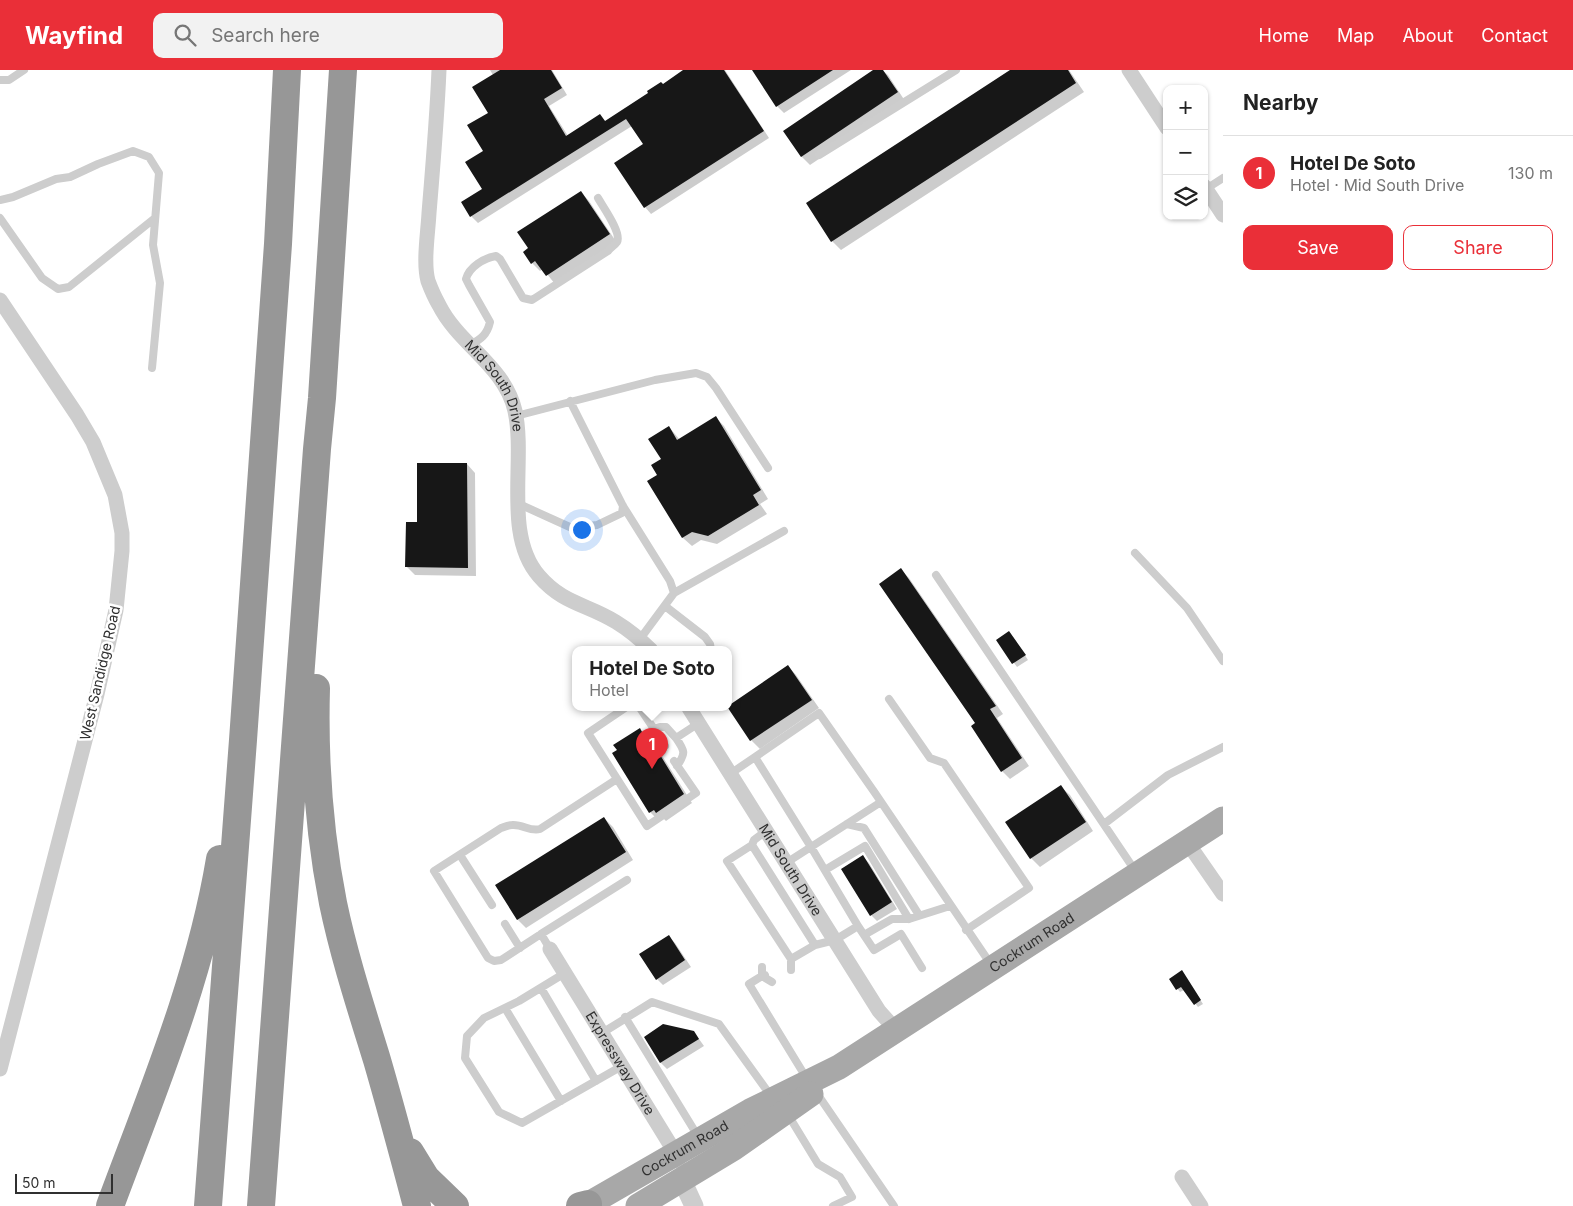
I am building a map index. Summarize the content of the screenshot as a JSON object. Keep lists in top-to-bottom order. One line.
{"streets":{"main road":["Cockrum Road"],"street":["Mid South Drive","West Sandidge Road","Expressway Drive"]},"crossings":[["Mid South Drive","Cockrum Road"],["Cockrum Road","Expressway Drive"]],"scale_bar":"50 m","page":{"header":"Wayfind","search":"Search here","nav":["Home","Map","About","Contact"],"heading":"Nearby","map_buttons":["+","−"],"list":[{"mark":"1","name":"Hotel De Soto","note":"Hotel · Mid South Drive","value":"130 m"}],"buttons":["Save","Share"],"popup":["Hotel De Soto","Hotel"],"pins":"1","scale":"50 m"}}
